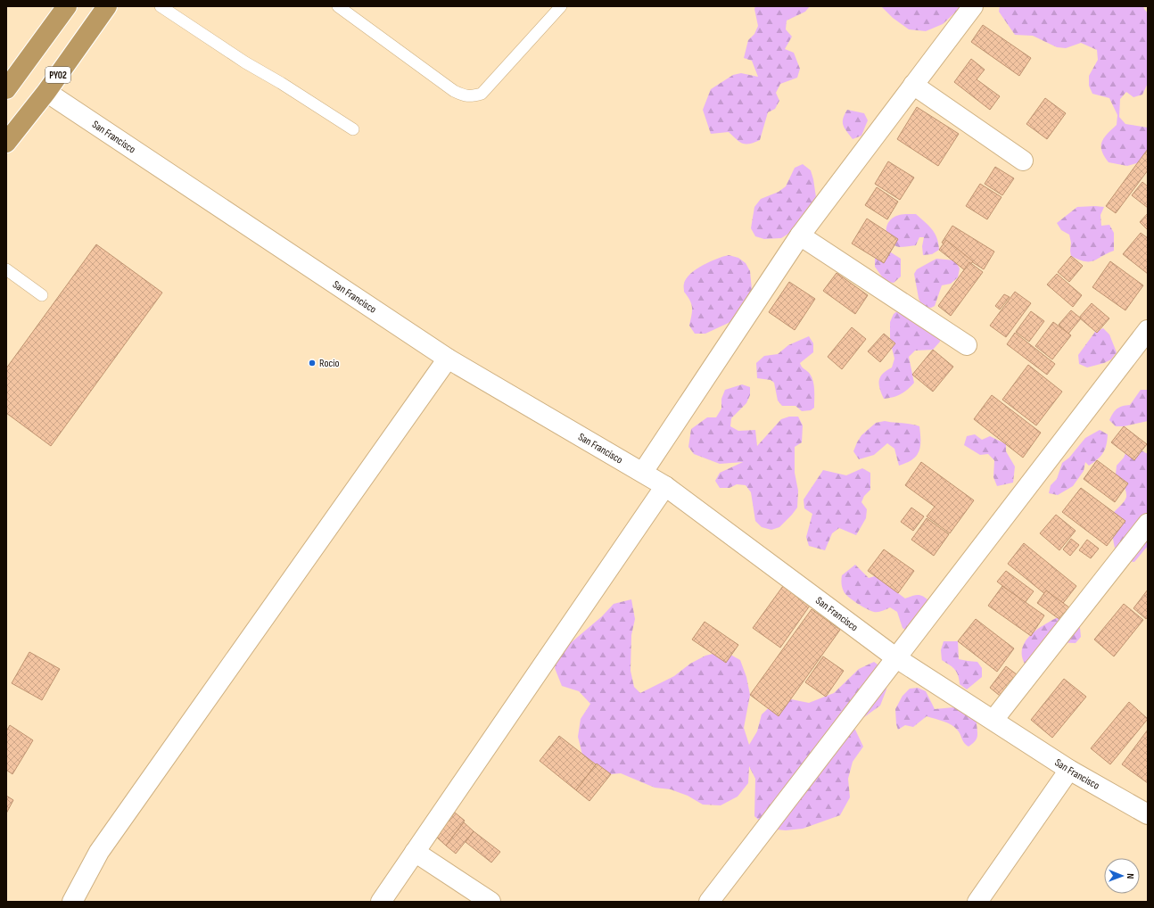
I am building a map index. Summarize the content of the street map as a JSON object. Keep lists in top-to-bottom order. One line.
{"streets":{"highway":["PY02"],"street":["San Francisco"]},"crossings":[["PY02","San Francisco"]],"places":["Rocio"],"north":"right"}
